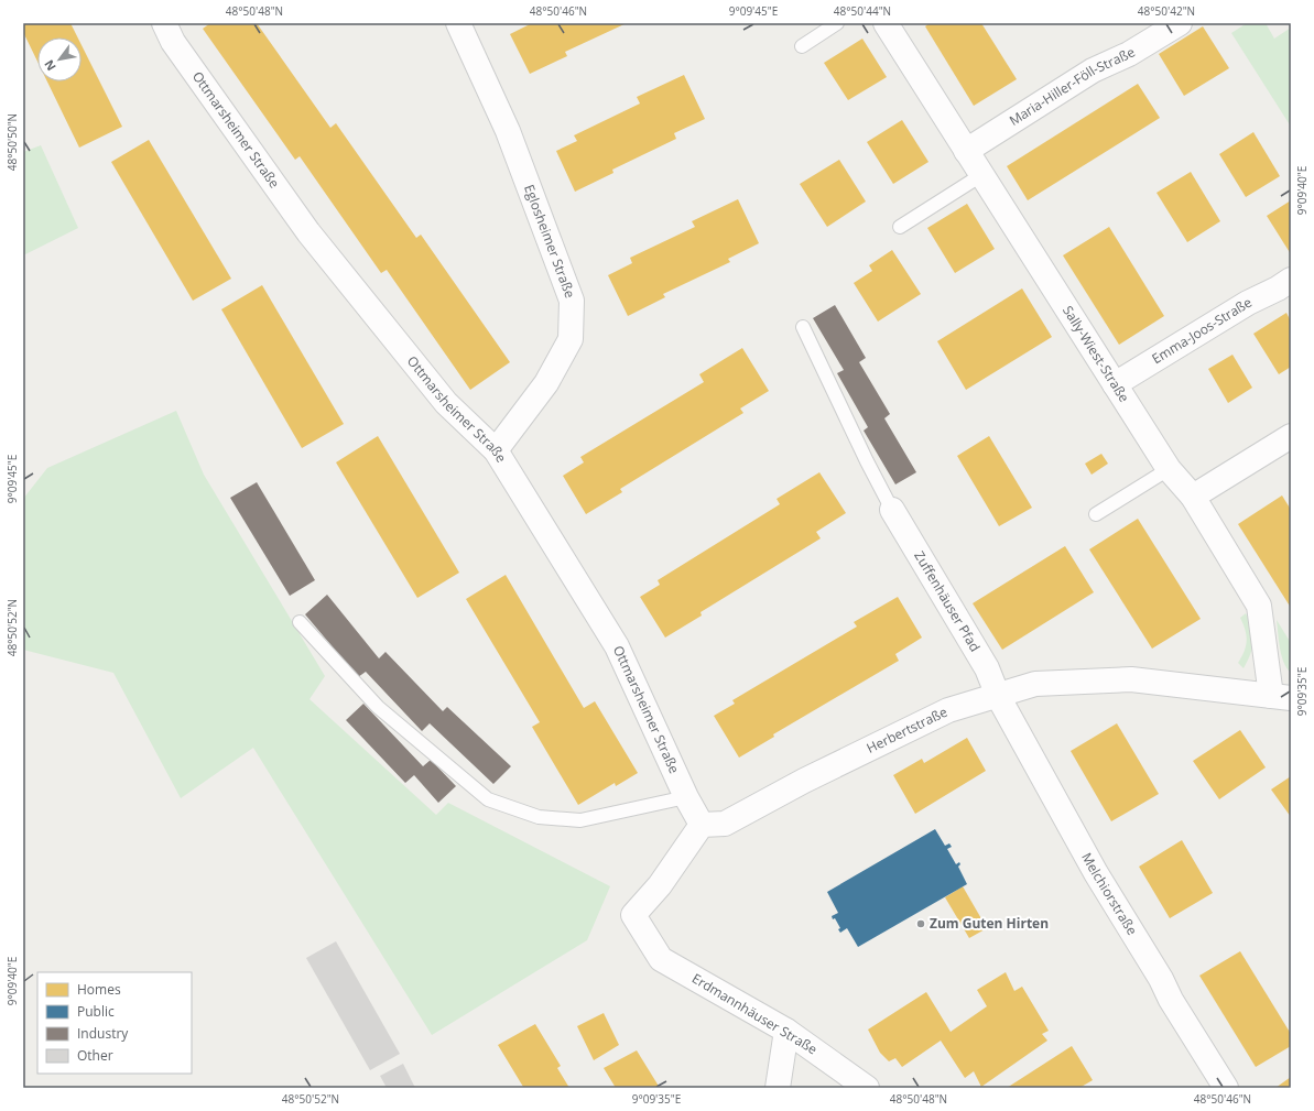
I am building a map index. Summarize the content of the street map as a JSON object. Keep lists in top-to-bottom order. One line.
{"streets":{"street":["Maria-Hiller-Föll-Straße","Ottmarsheimer Straße","Eglosheimer Straße","Emma-Joos-Straße","Sally-Wiest-Straße","Zuffenhäuser Pfad","Herbertstraße","Melchiorstraße","Erdmannhäuser Straße"]},"crossings":[["Maria-Hiller-Föll-Straße","Sally-Wiest-Straße"],["Ottmarsheimer Straße","Eglosheimer Straße"],["Ottmarsheimer Straße","Herbertstraße"],["Ottmarsheimer Straße","Erdmannhäuser Straße"],["Emma-Joos-Straße","Sally-Wiest-Straße"],["Sally-Wiest-Straße","Herbertstraße"],["Zuffenhäuser Pfad","Herbertstraße"],["Zuffenhäuser Pfad","Melchiorstraße"],["Herbertstraße","Melchiorstraße"],["Herbertstraße","Erdmannhäuser Straße"]],"places":["Zum Guten Hirten"],"legend":["Homes","Public","Industry","Other"],"north":"bottom left","coordinates":["48°50'48\"N","48°50'46\"N","9°09'45\"E","48°50'44\"N","48°50'42\"N","48°50'50\"N","9°09'40\"E","48°50'52\"N","9°09'35\"E"]}
